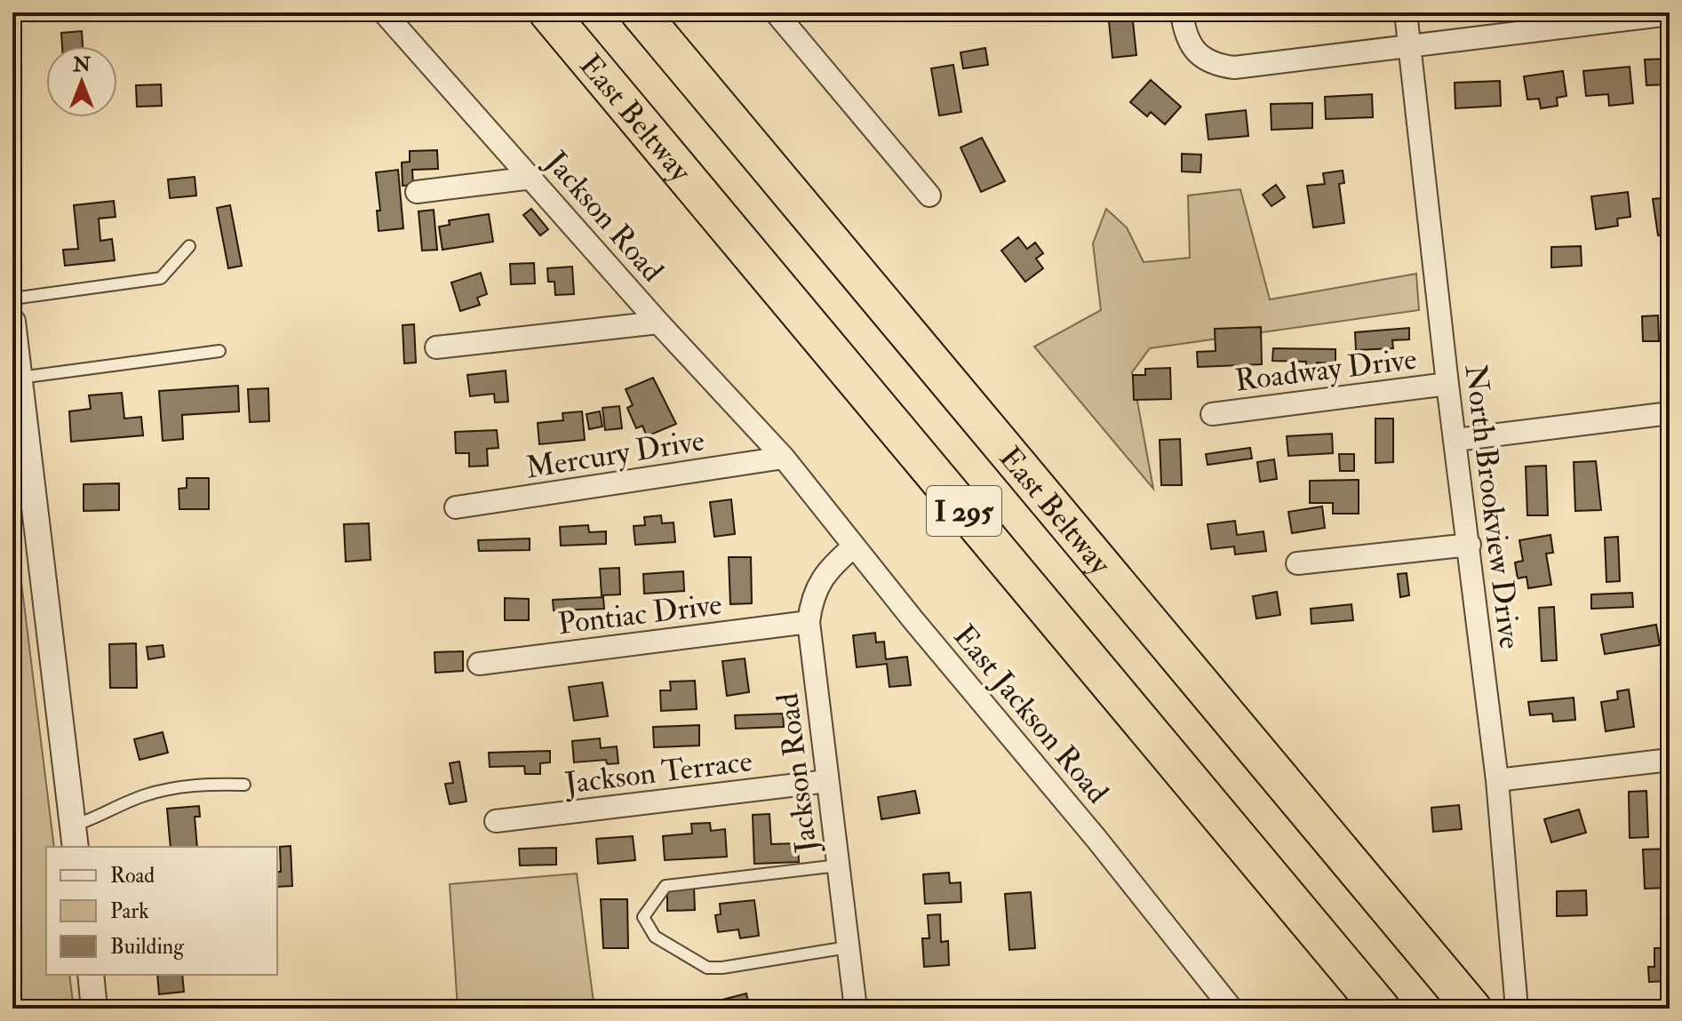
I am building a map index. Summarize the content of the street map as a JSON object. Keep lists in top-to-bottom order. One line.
{"streets":{"highway":["East Beltway","I 295"],"street":["Jackson Road","Roadway Drive","Mercury Drive","North Brookview Drive","Pontiac Drive","East Jackson Road","Jackson Terrace"]},"crossings":[["Jackson Road","Mercury Drive"],["Jackson Road","Pontiac Drive"],["Jackson Road","East Jackson Road"],["Jackson Road","Jackson Terrace"],["Roadway Drive","North Brookview Drive"],["Mercury Drive","East Jackson Road"]],"legend":["Road","Park","Building"],"north":"top"}
